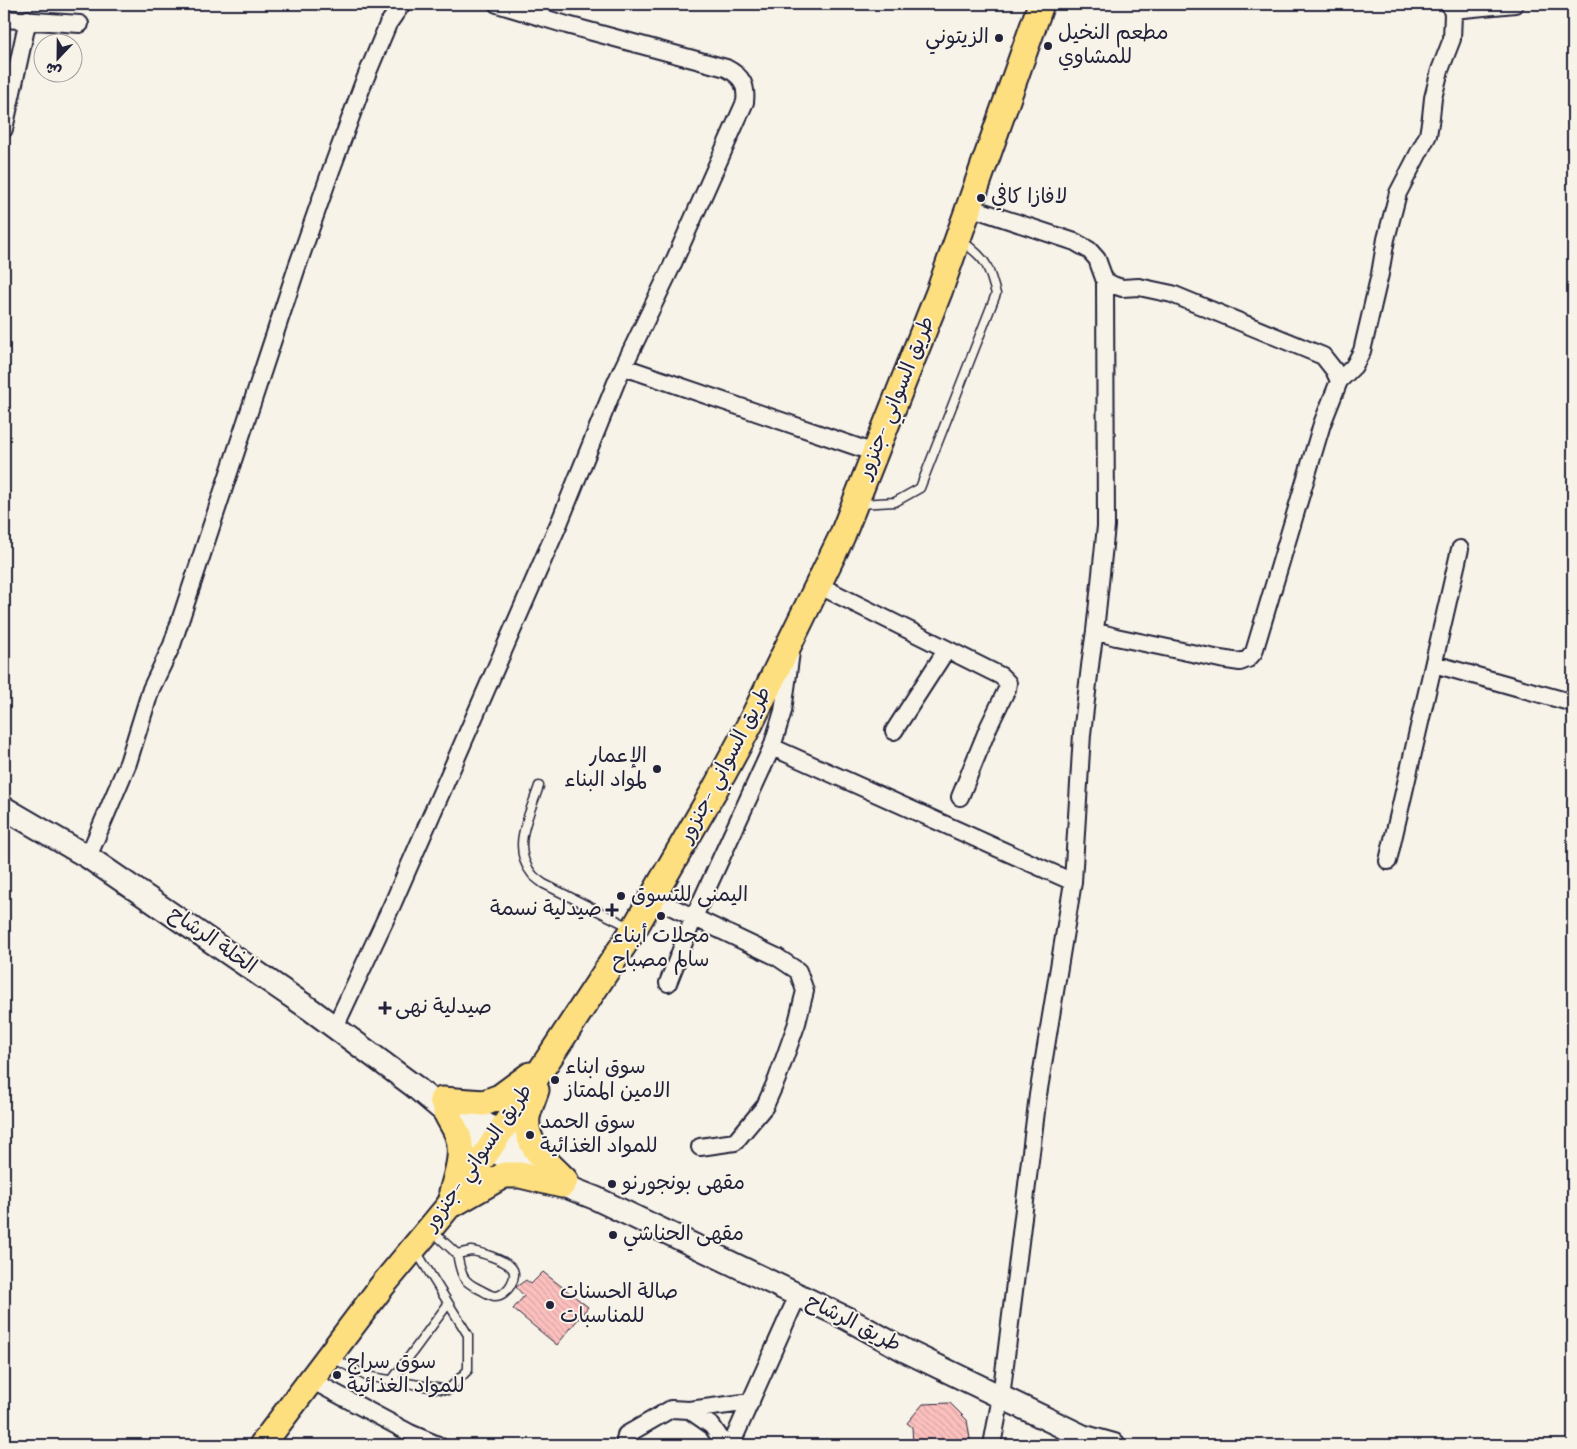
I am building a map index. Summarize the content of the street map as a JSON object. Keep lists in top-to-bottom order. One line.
{"streets":{"main road":["طريق السواني -جنزور","الخلة الرشاح","طريق الرشاح"]},"crossings":[["طريق السواني -جنزور","الخلة الرشاح"],["طريق السواني -جنزور","طريق الرشاح"],["الخلة الرشاح","طريق الرشاح"]],"places":{"other":["الزيتوني","مطعم النخيل للمشاوي","لافازا كافي","الإعمار لمواد البناء","اليمنى للتسوق","محلات أبناء سالم مصباح","سوق ابناء الامين الممتاز","سوق الحمد للمواد الغذائية","مقهى بونجورنو","مقهى الحناشي","صالة الحسنات للمناسبات","سوق سراج للمواد الغذائية"],"health":["صيدلية نسمة","صيدلية نهى"]},"north":"bottom"}
